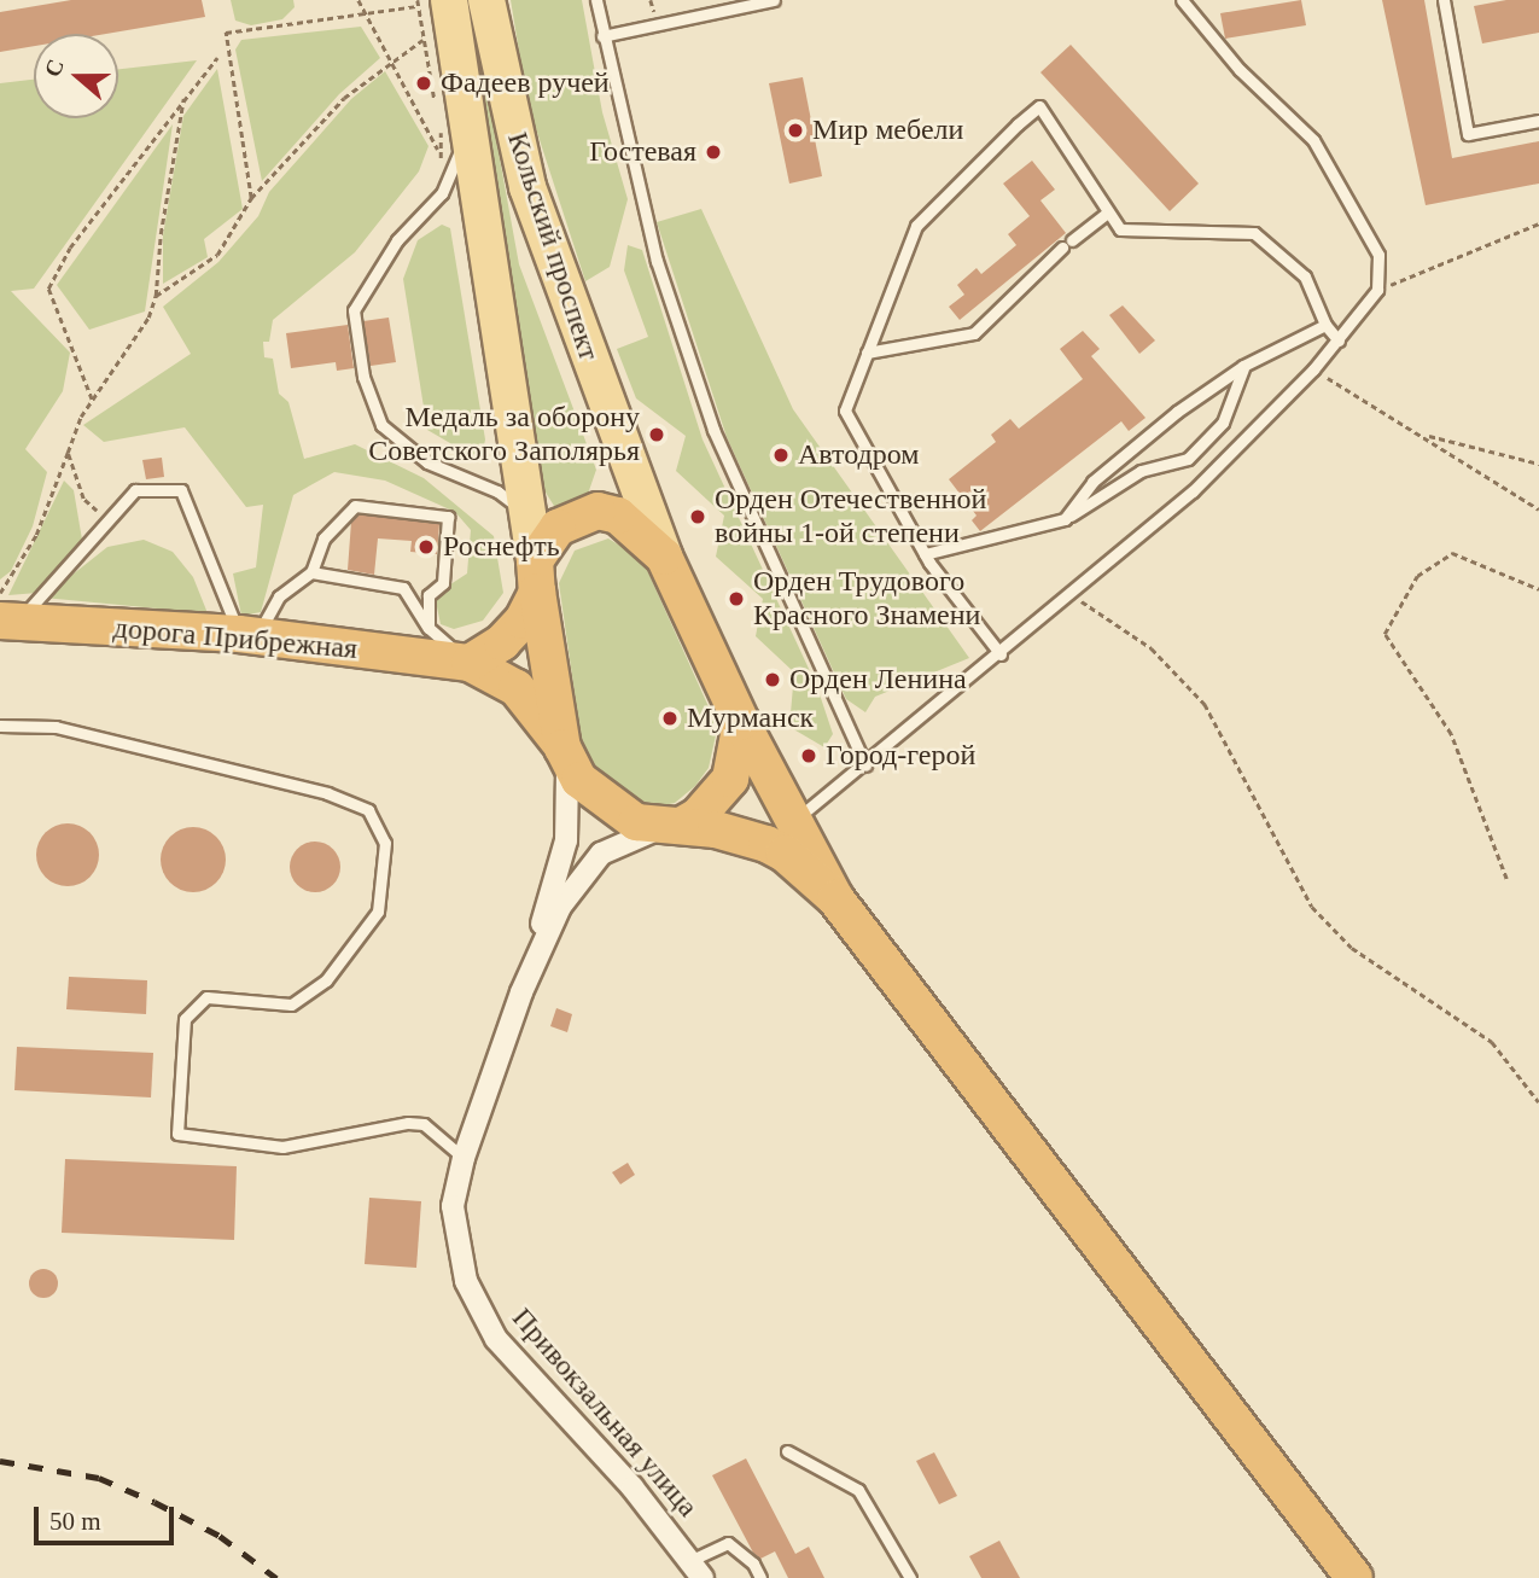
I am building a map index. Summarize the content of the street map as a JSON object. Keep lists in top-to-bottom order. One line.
{"streets":{"highway":["Кольский проспект","дорога Прибрежная"],"street":["Привокзальная улица"]},"places":["Фадеев ручей","Мир мебели","Гостевая","Медаль за оборону Советского Заполярья","Автодром","Орден Отечественной войны 1-ой степени","Роснефть","Орден Трудового Красного Знамени","Орден Ленина","Мурманск","Город-герой"],"scale_bar":"50 m","north":"left"}
